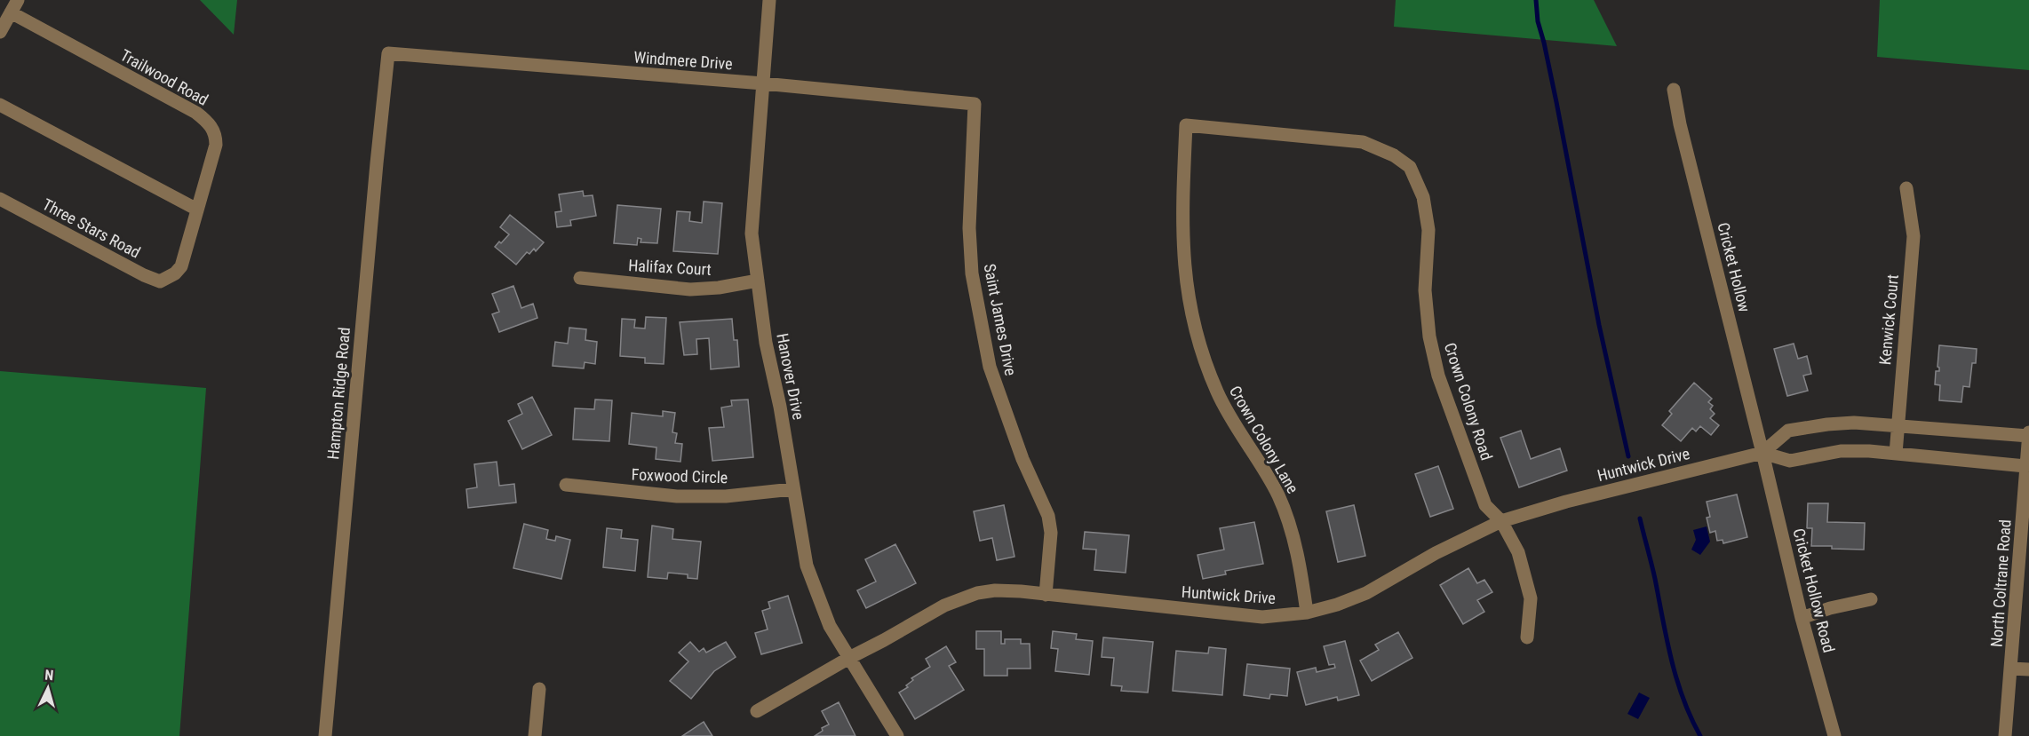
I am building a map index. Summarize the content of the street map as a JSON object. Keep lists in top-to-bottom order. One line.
{"streets":{"street":["Windmere Drive","Trailwood Road","Three Stars Road","Halifax Court","Cricket Hollow","Saint James Drive","Kenwick Court","Hanover Drive","Hampton Ridge Road","Crown Colony Road","Crown Colony Lane","Huntwick Drive","Foxwood Circle","North Coltrane Road","Cricket Hollow Road"]},"crossings":[["Windmere Drive","Saint James Drive"],["Windmere Drive","Hanover Drive"],["Windmere Drive","Hampton Ridge Road"],["Trailwood Road","Three Stars Road"],["Halifax Court","Hanover Drive"],["Cricket Hollow","Huntwick Drive"],["Cricket Hollow","Cricket Hollow Road"],["Saint James Drive","Huntwick Drive"],["Kenwick Court","Huntwick Drive"],["Hanover Drive","Huntwick Drive"],["Hanover Drive","Foxwood Circle"],["Crown Colony Road","Crown Colony Lane"],["Crown Colony Road","Huntwick Drive"],["Crown Colony Lane","Huntwick Drive"],["Huntwick Drive","North Coltrane Road"],["Huntwick Drive","Cricket Hollow Road"]],"north":"top"}
